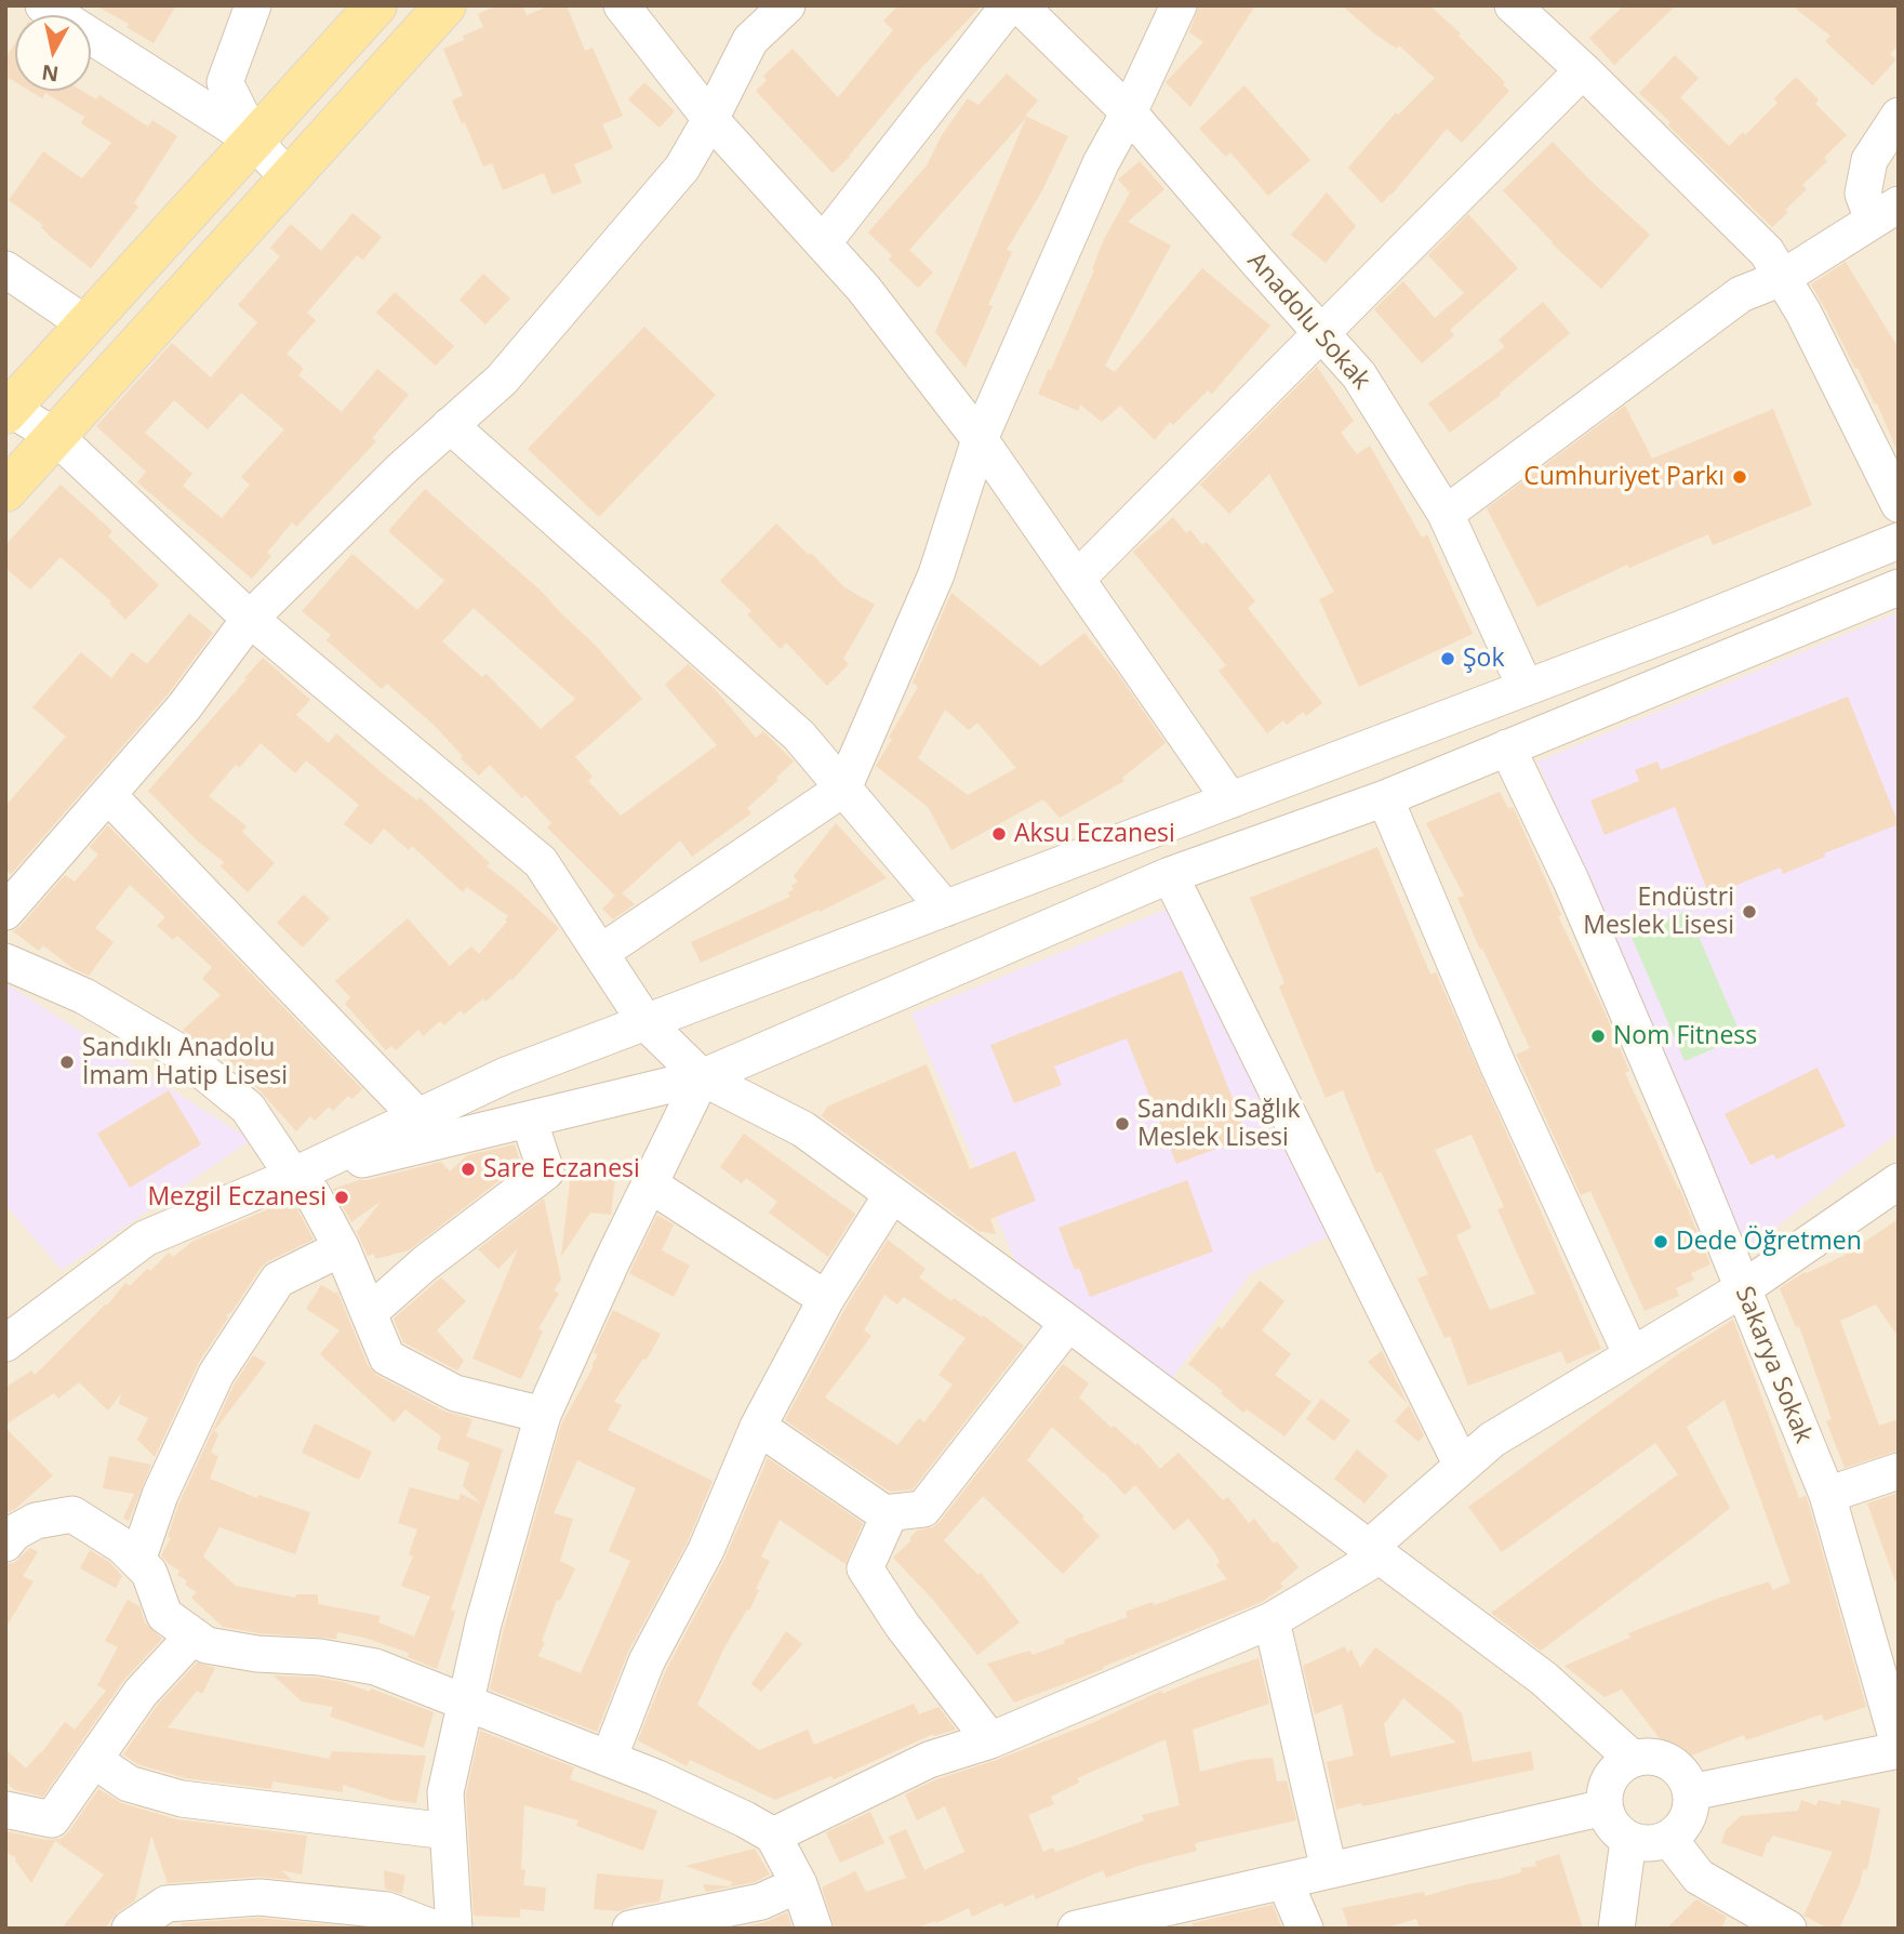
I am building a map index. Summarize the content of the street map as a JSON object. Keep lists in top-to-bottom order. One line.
{"streets":{"street":["Anadolu Sokak","Sakarya Sokak"]},"places":["Cumhuriyet Parkı","Şok","Aksu Eczanesi","Endüstri Meslek Lisesi","Nom Fitness","Sandıklı Anadolu İmam Hatip Lisesi","Sandıklı Sağlık Meslek Lisesi","Sare Eczanesi","Mezgil Eczanesi","Dede Öğretmen"],"north":"bottom"}
